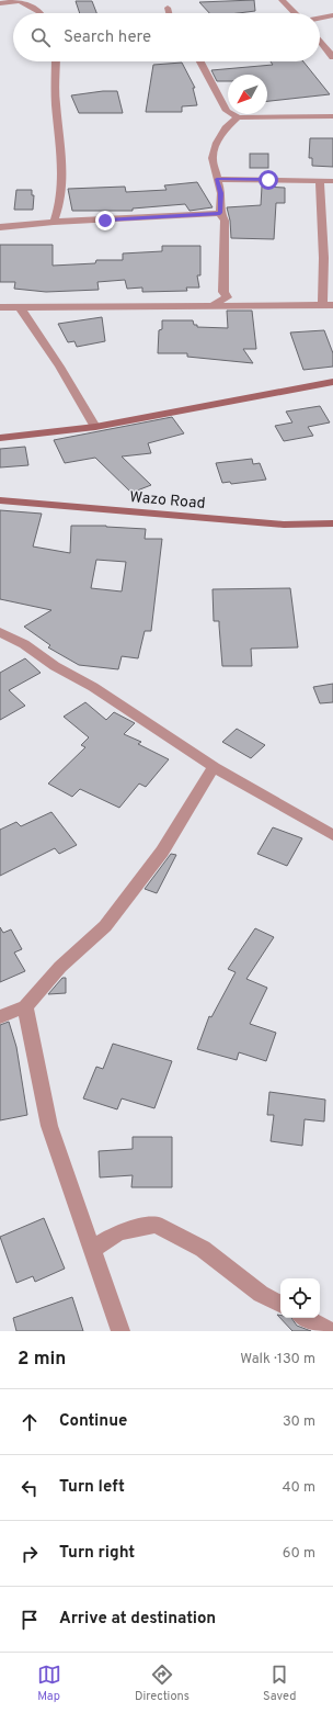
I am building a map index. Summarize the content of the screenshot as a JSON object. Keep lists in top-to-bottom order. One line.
{"streets":{"street":["Wazo Road"]},"north":"bottom left","page":{"search":"Search here","heading":["2 min","Walk · 130 m"],"list":[["Continue","30 m"],["Turn left","40 m"],["Turn right","60 m"],"Arrive at destination"],"nav":["Map","Directions","Saved"]}}
